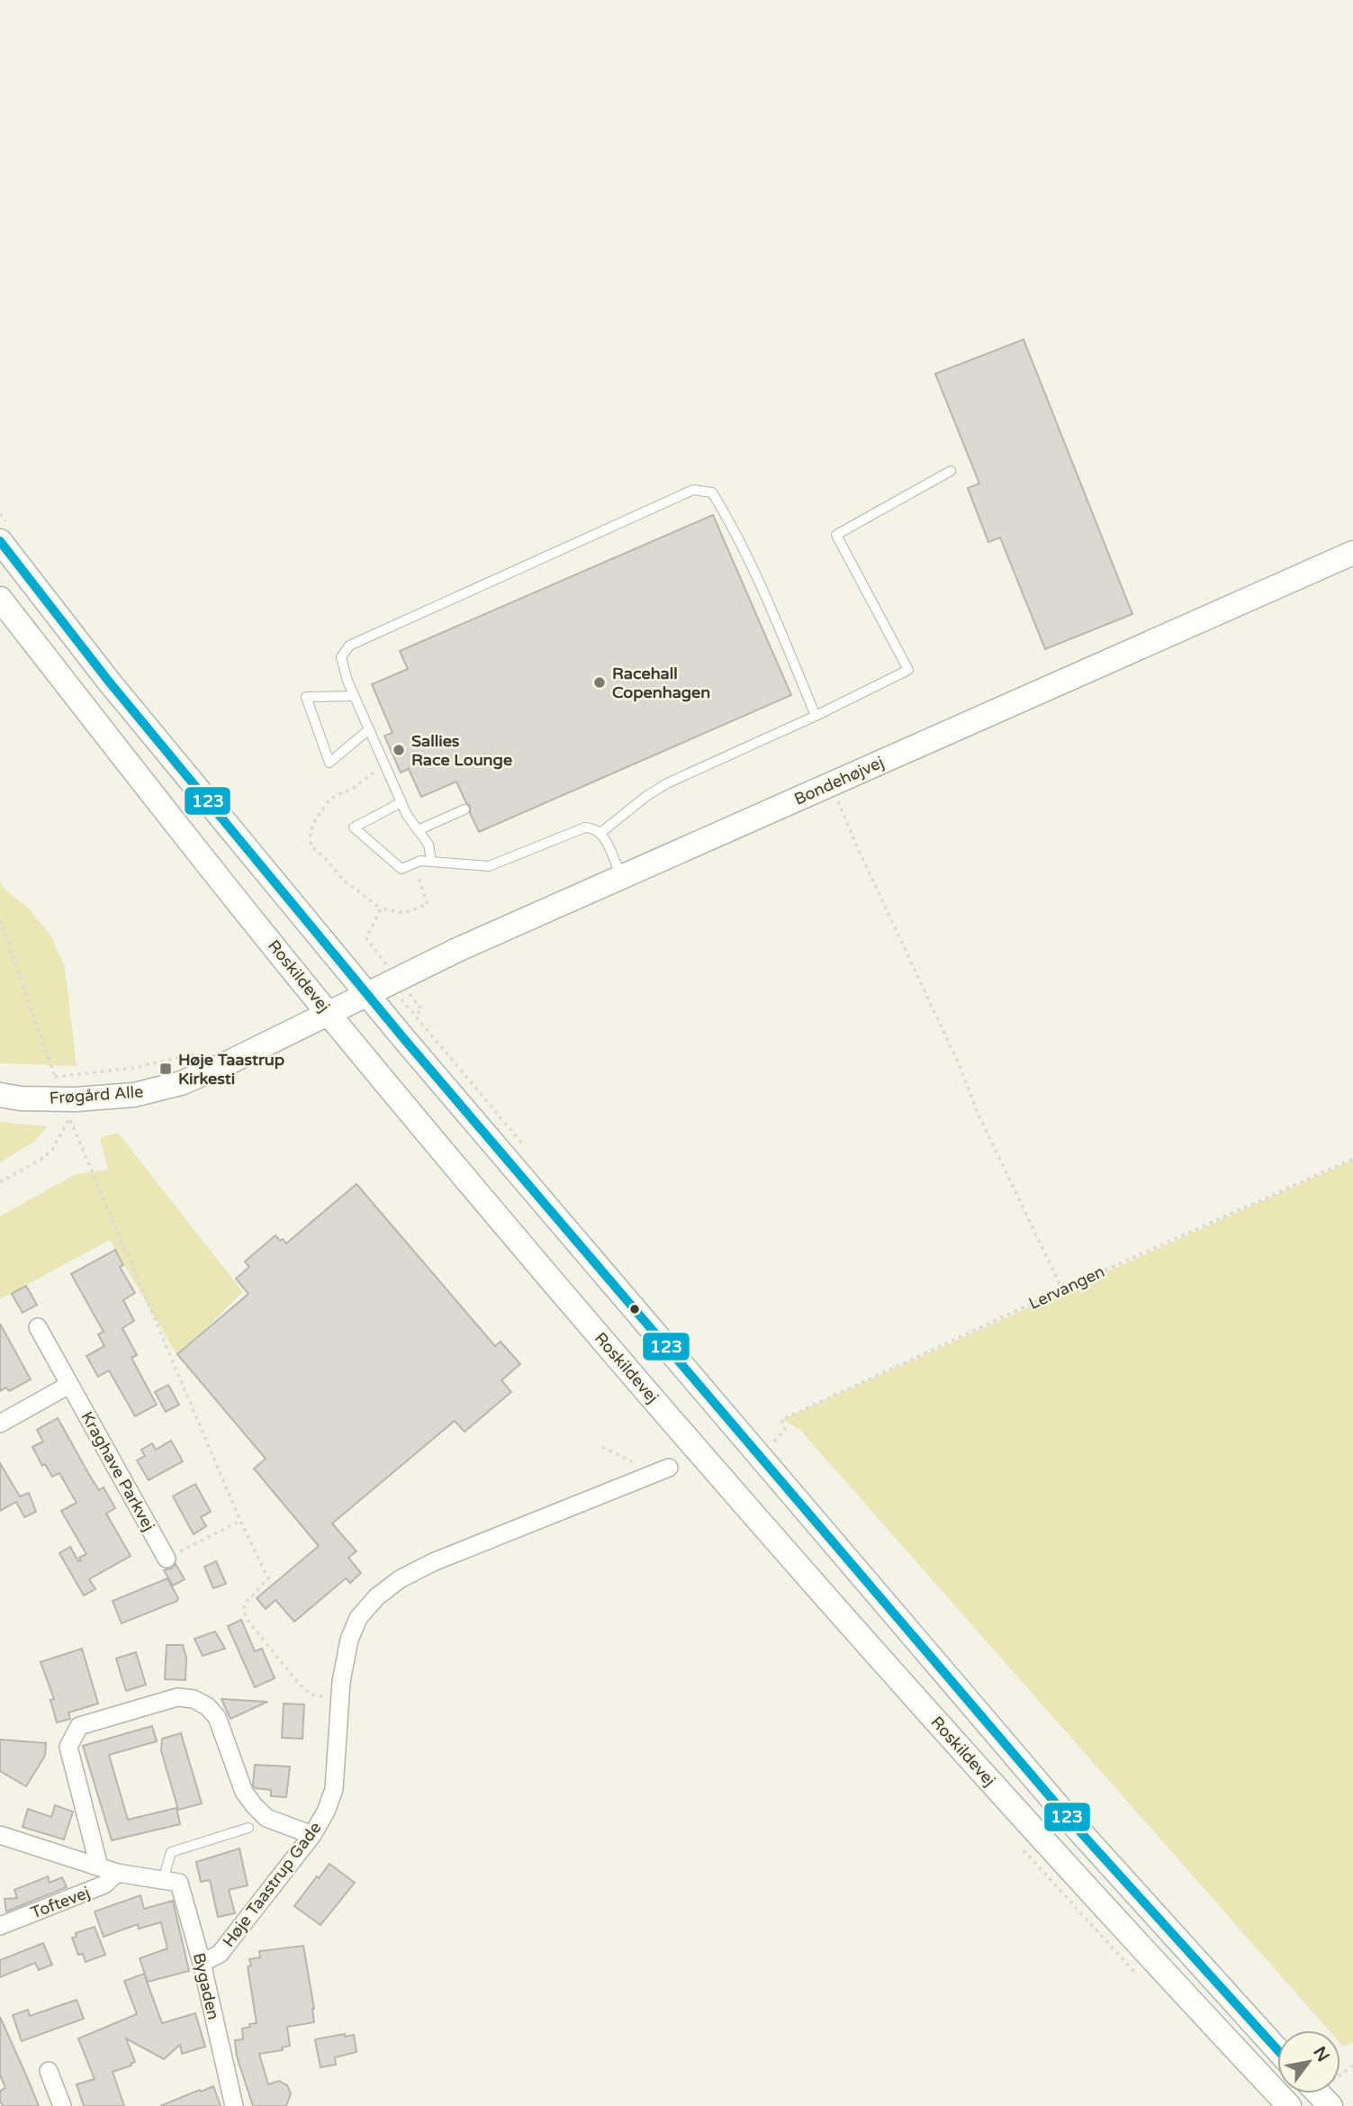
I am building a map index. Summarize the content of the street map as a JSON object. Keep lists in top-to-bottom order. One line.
{"streets":{"main road":["Bondehøjvej","Roskildevej","Frøgård Alle"],"street":["Kraghave Parkvej","Høje Taastrup Gade","Toftevej","Bygaden"],"path":["Lervangen"]},"crossings":[["Bondehøjvej","Roskildevej"],["Bondehøjvej","Frøgård Alle"],["Roskildevej","Frøgård Alle"],["Høje Taastrup Gade","Bygaden"]],"places":{"other":["Racehall Copenhagen","Sallies Race Lounge"],"transit":["Høje Taastrup Kirkesti"]},"lines":["transit line 123"],"north":"top right"}
